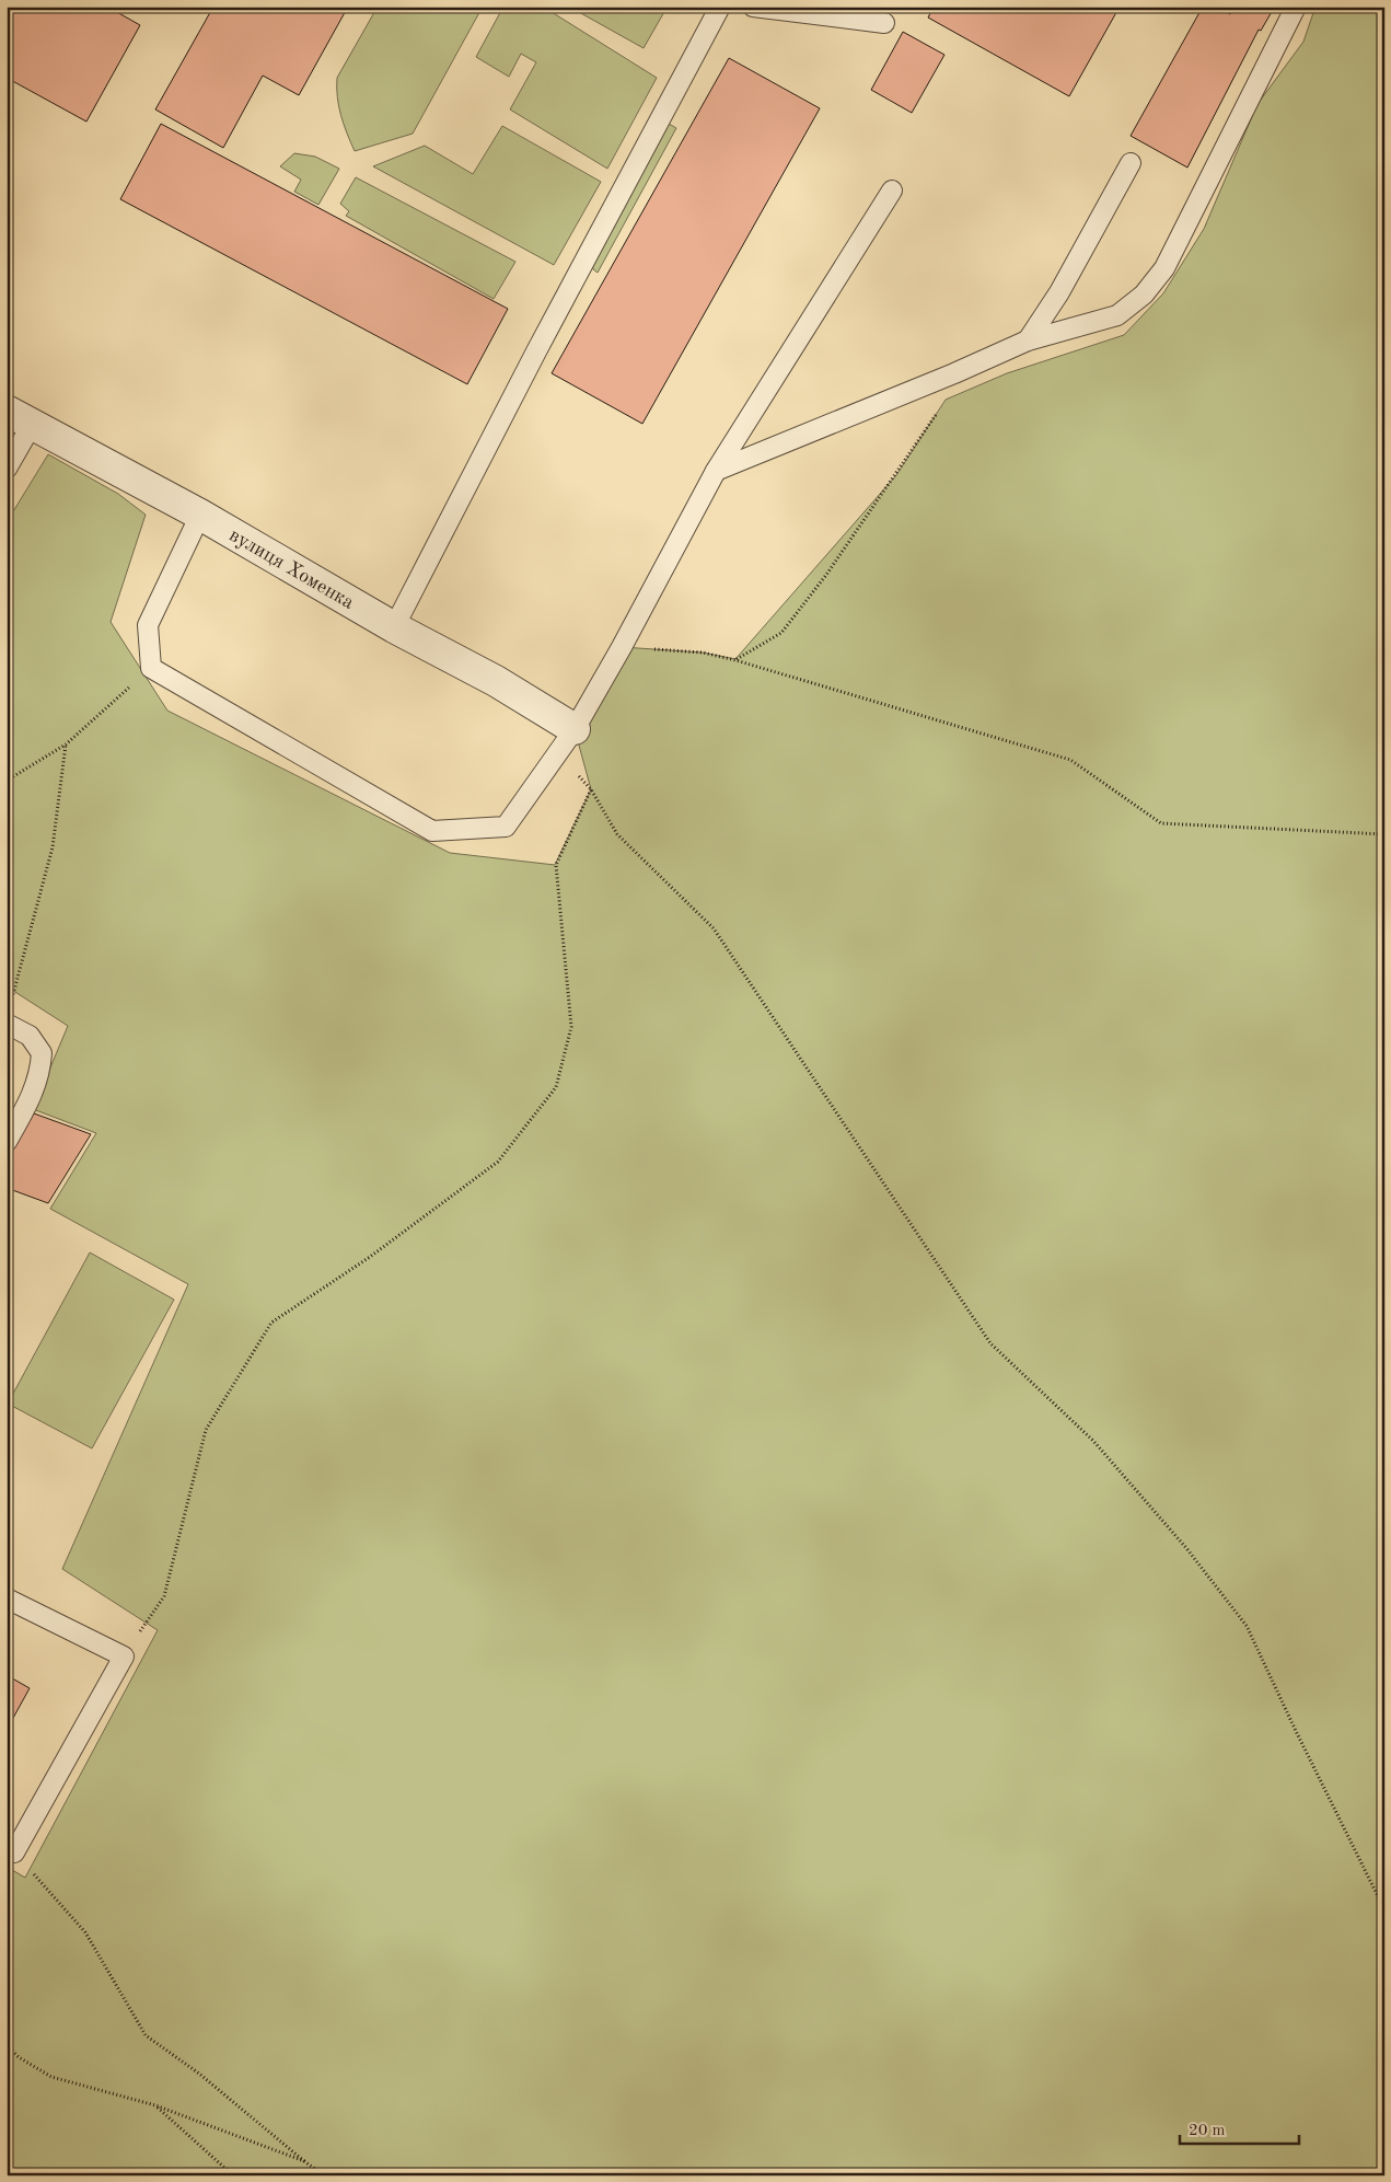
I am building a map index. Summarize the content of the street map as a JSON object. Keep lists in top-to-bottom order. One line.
{"streets":{"street":["вулиця Хоменка"]},"scale_bar":"20 m"}
